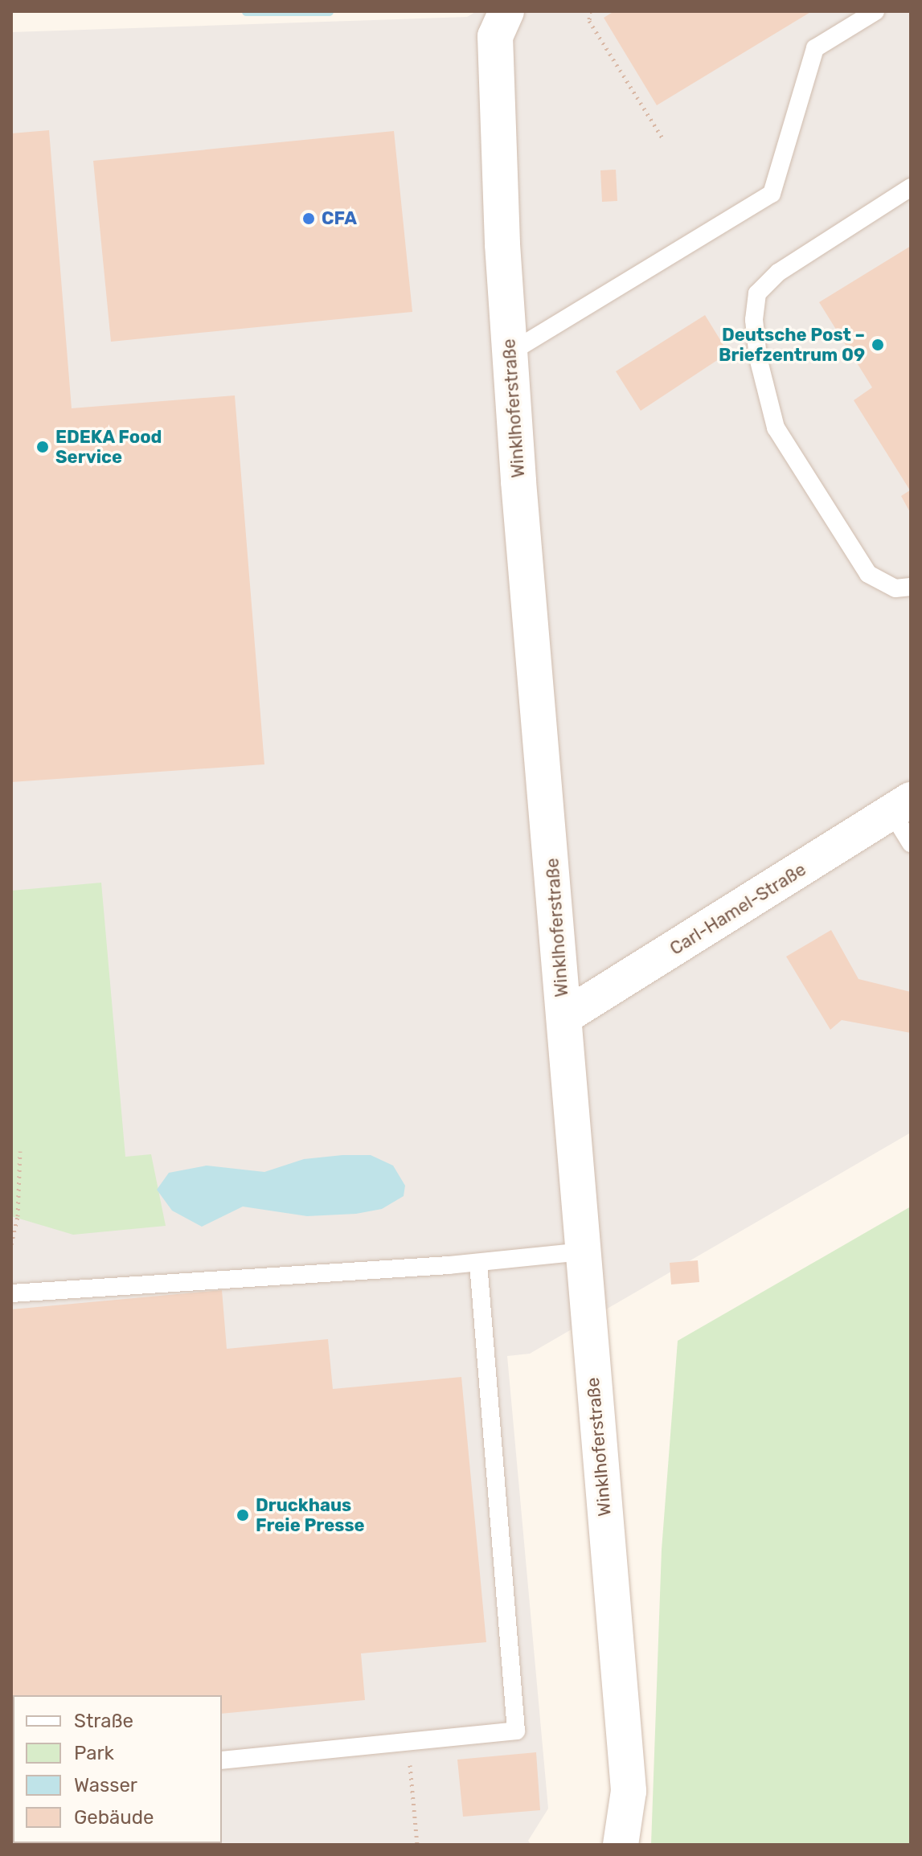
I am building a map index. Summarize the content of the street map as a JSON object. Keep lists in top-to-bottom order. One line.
{"streets":{"street":["Winklhoferstraße","Carl-Hamel-Straße"]},"crossings":[["Winklhoferstraße","Carl-Hamel-Straße"]],"places":["CFA","Deutsche Post – Briefzentrum 09","EDEKA Food Service","Druckhaus Freie Presse"],"legend":["Straße","Park","Wasser","Gebäude"]}
